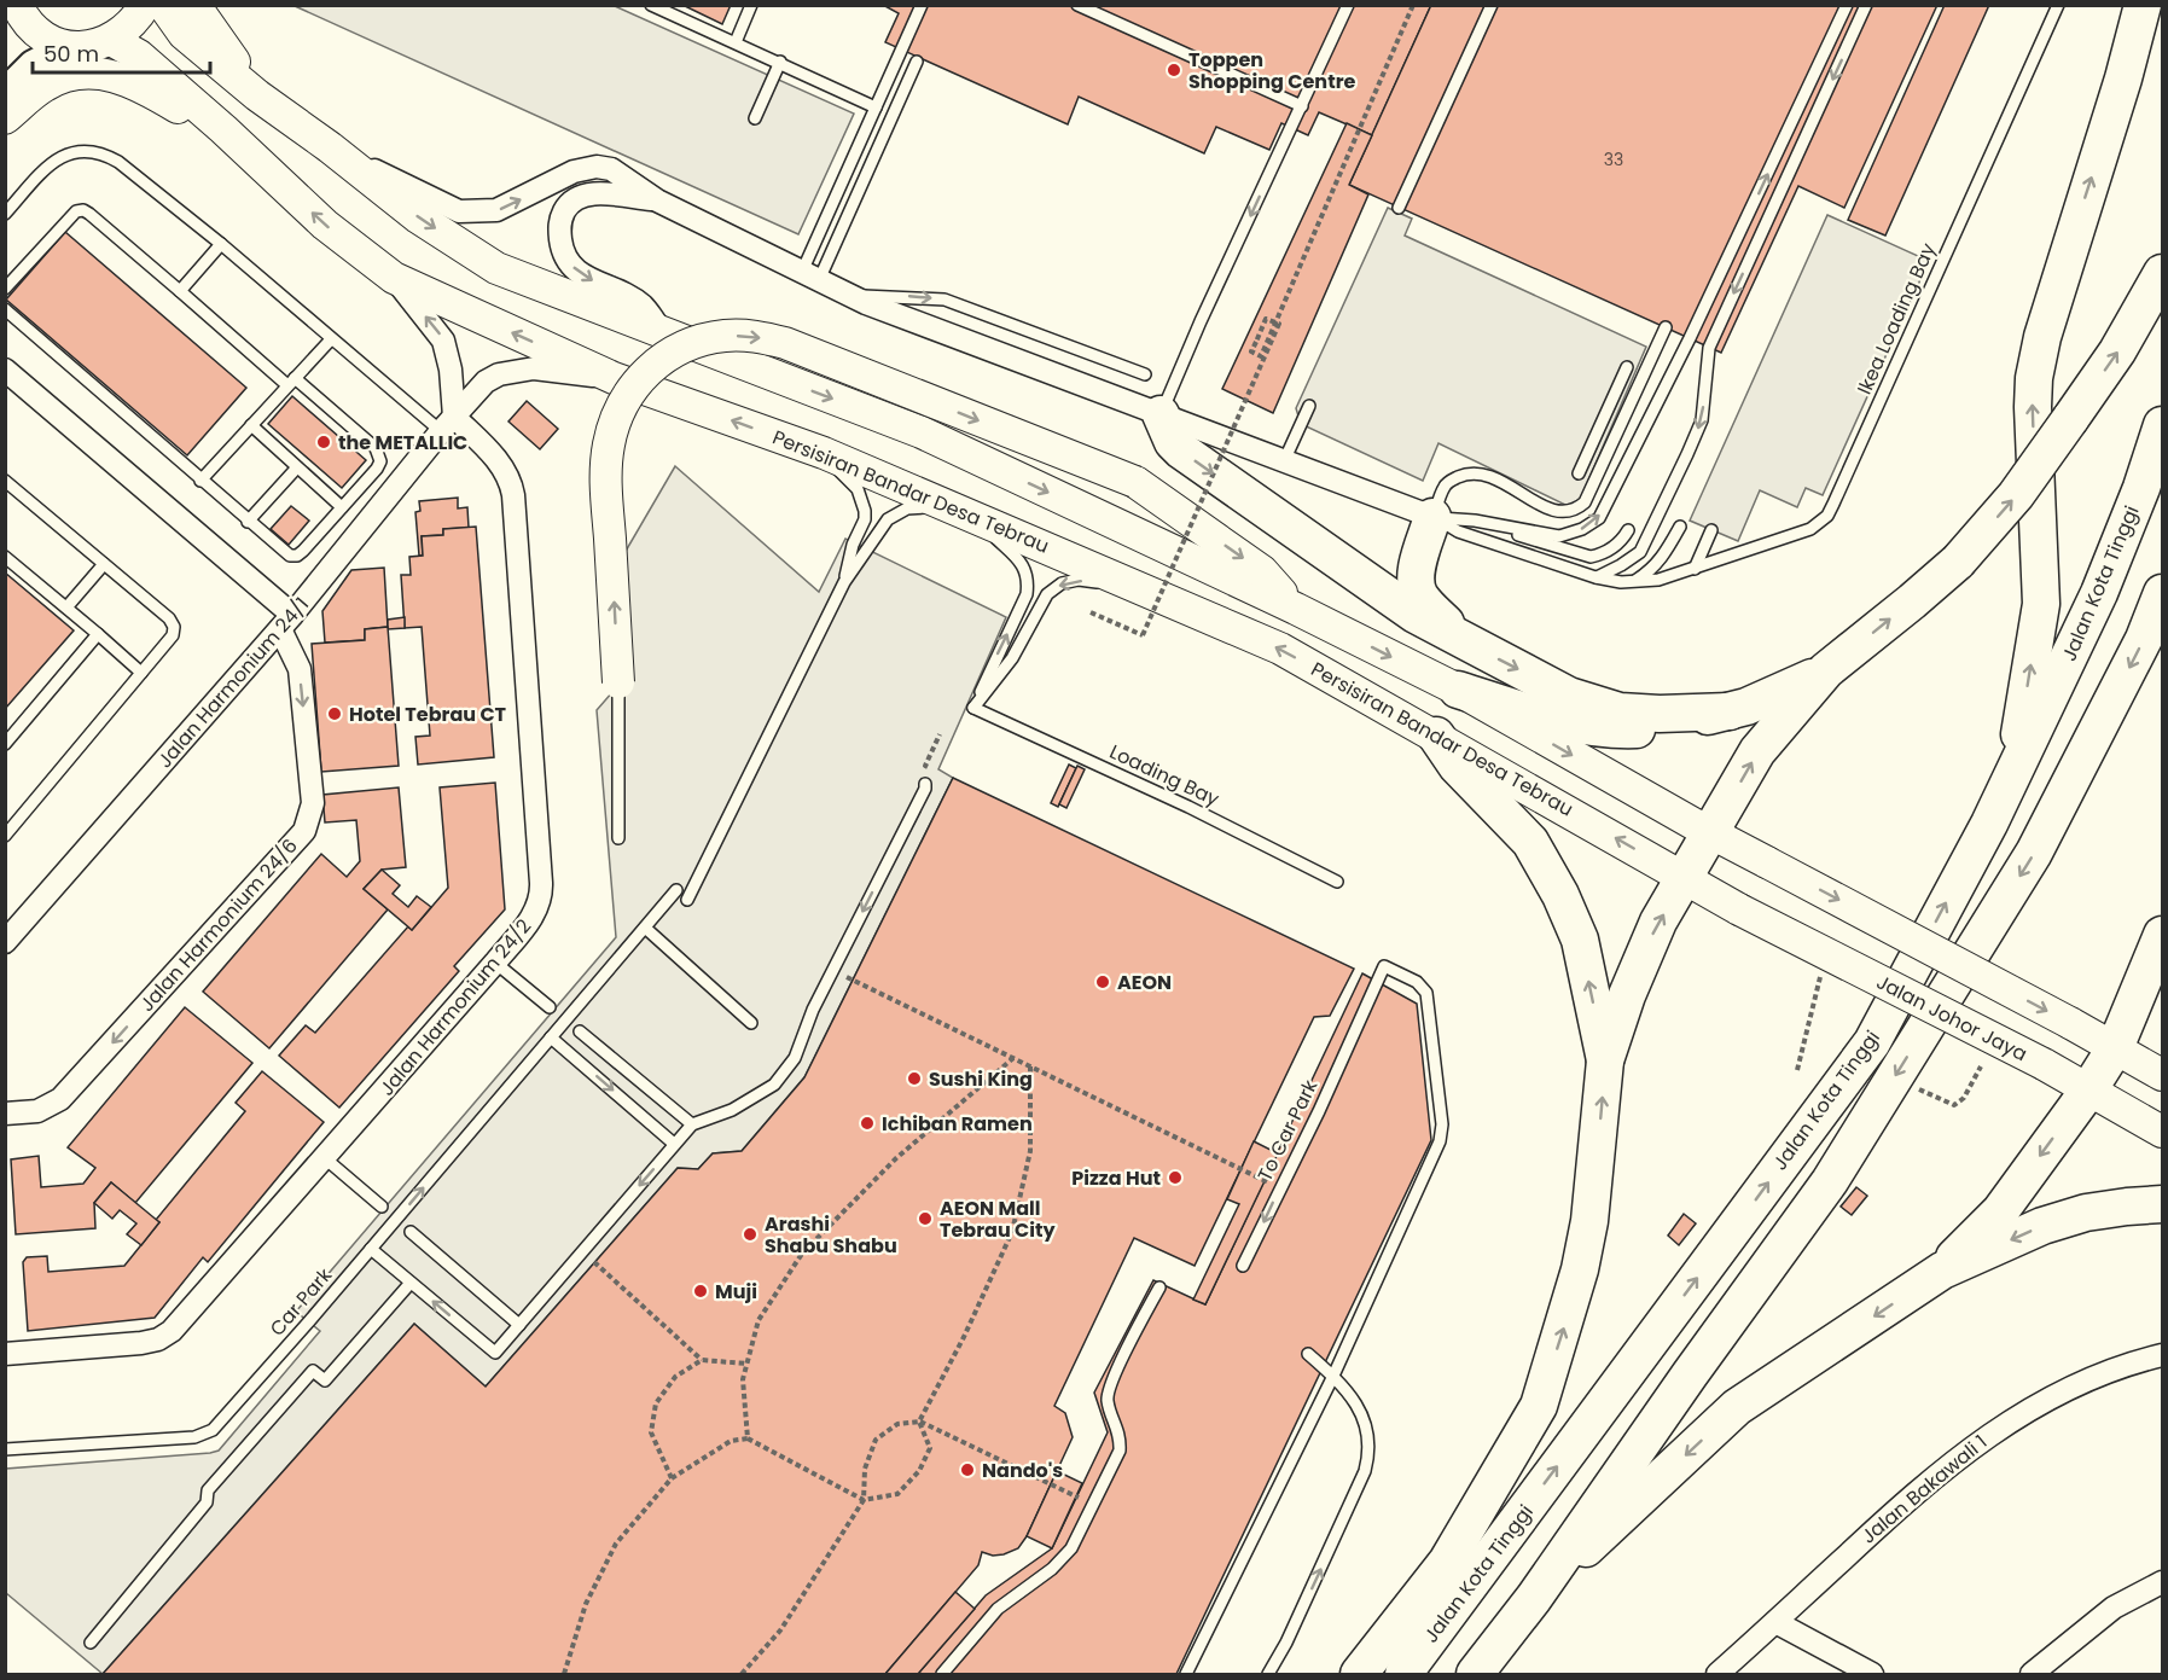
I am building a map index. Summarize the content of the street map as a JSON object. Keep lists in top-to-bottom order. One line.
{"streets":{"highway":["Jalan Kota Tinggi"],"main road":["Persisiran Bandar Desa Tebrau","Jalan Johor Jaya"],"street":["Jalan Harmonium 24/1","Jalan Harmonium 24/6","Jalan Harmonium 24/2","Jalan Bakawali 1"],"lane":["Ikea Loading Bay","Loading Bay","To Car Park","Car Park"]},"crossings":[["Persisiran Bandar Desa Tebrau","Jalan Harmonium 24/1"],["Persisiran Bandar Desa Tebrau","Jalan Johor Jaya"],["Jalan Harmonium 24/1","Jalan Harmonium 24/6"],["Jalan Harmonium 24/1","Jalan Harmonium 24/2"]],"one_way":["Jalan Harmonium 24/6"],"places":["Toppen Shopping Centre","the METALLIC","Hotel Tebrau CT","AEON","Sushi King","Ichiban Ramen","Pizza Hut","AEON Mall Tebrau City","Arashi Shabu Shabu","Muji","Nando's"],"house_numbers":["33"],"scale_bar":"50 m"}
